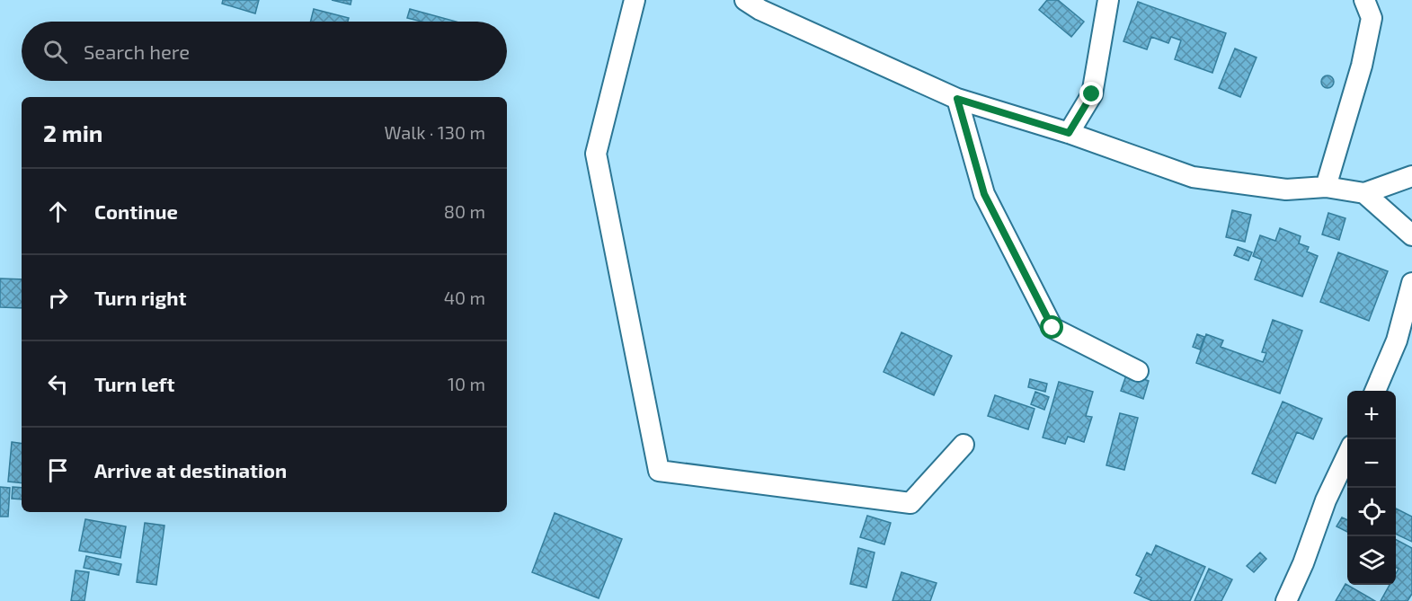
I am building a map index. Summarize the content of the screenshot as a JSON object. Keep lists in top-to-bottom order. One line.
{"page":{"search":"Search here","heading":["2 min","Walk · 130 m"],"list":[["Continue","80 m"],["Turn right","40 m"],["Turn left","10 m"],"Arrive at destination"],"map_buttons":["+","−"]}}
